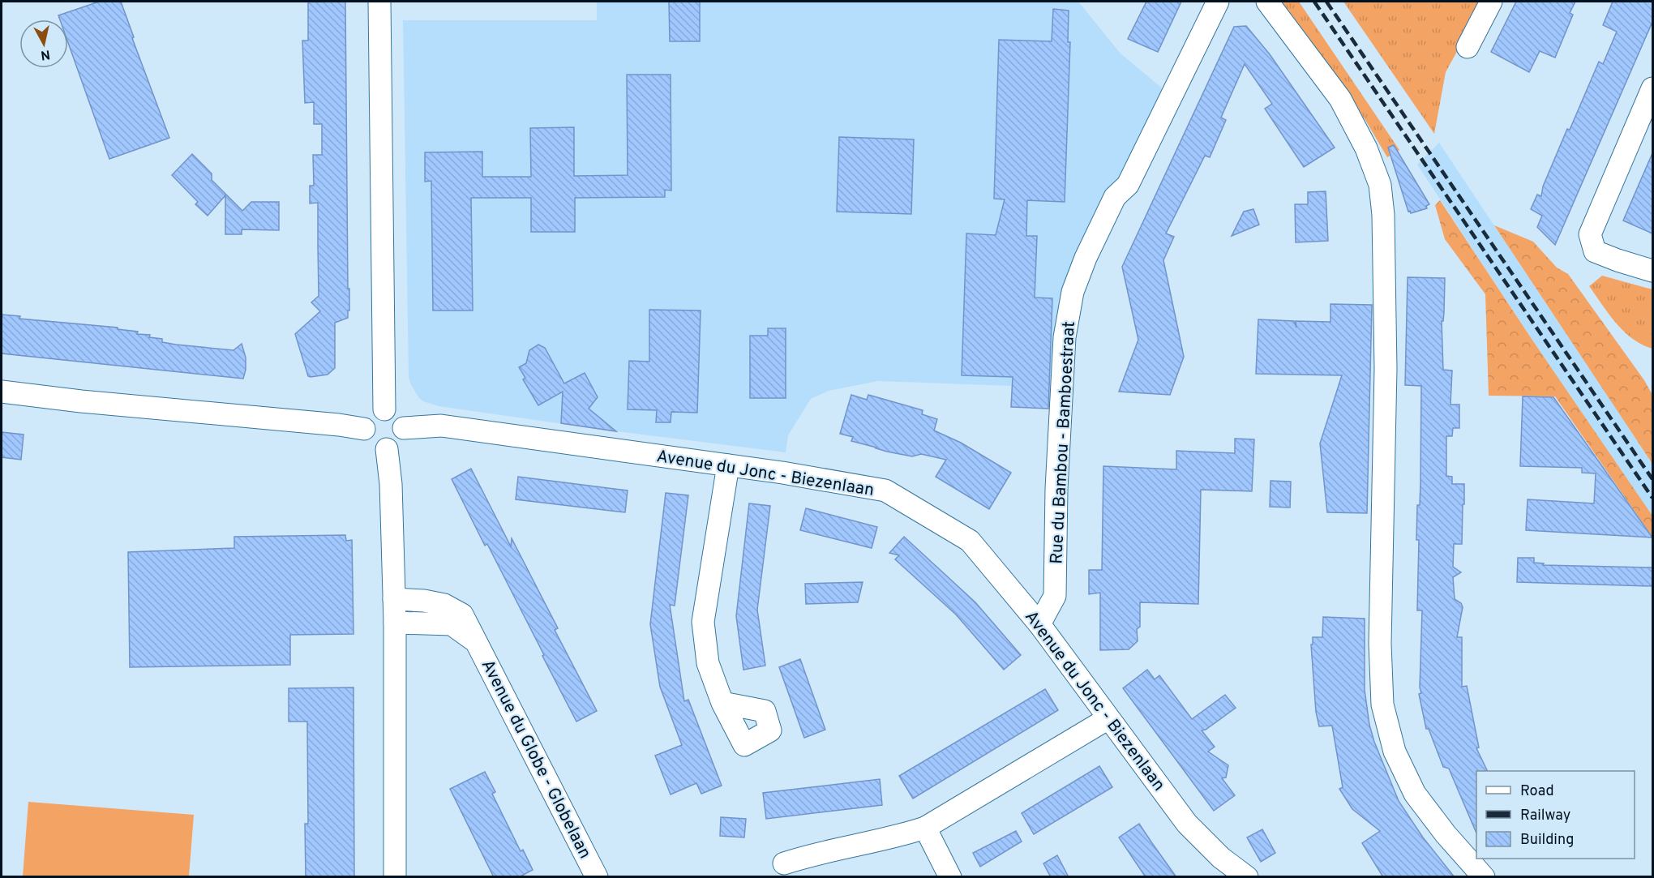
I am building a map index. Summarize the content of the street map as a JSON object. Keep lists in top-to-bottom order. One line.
{"streets":{"street":["Rue du Bambou - Bamboestraat","Avenue du Jonc - Biezenlaan","Avenue du Globe - Globelaan"]},"crossings":[["Rue du Bambou - Bamboestraat","Avenue du Jonc - Biezenlaan"]],"legend":["Road","Railway","Building"],"north":"bottom"}
